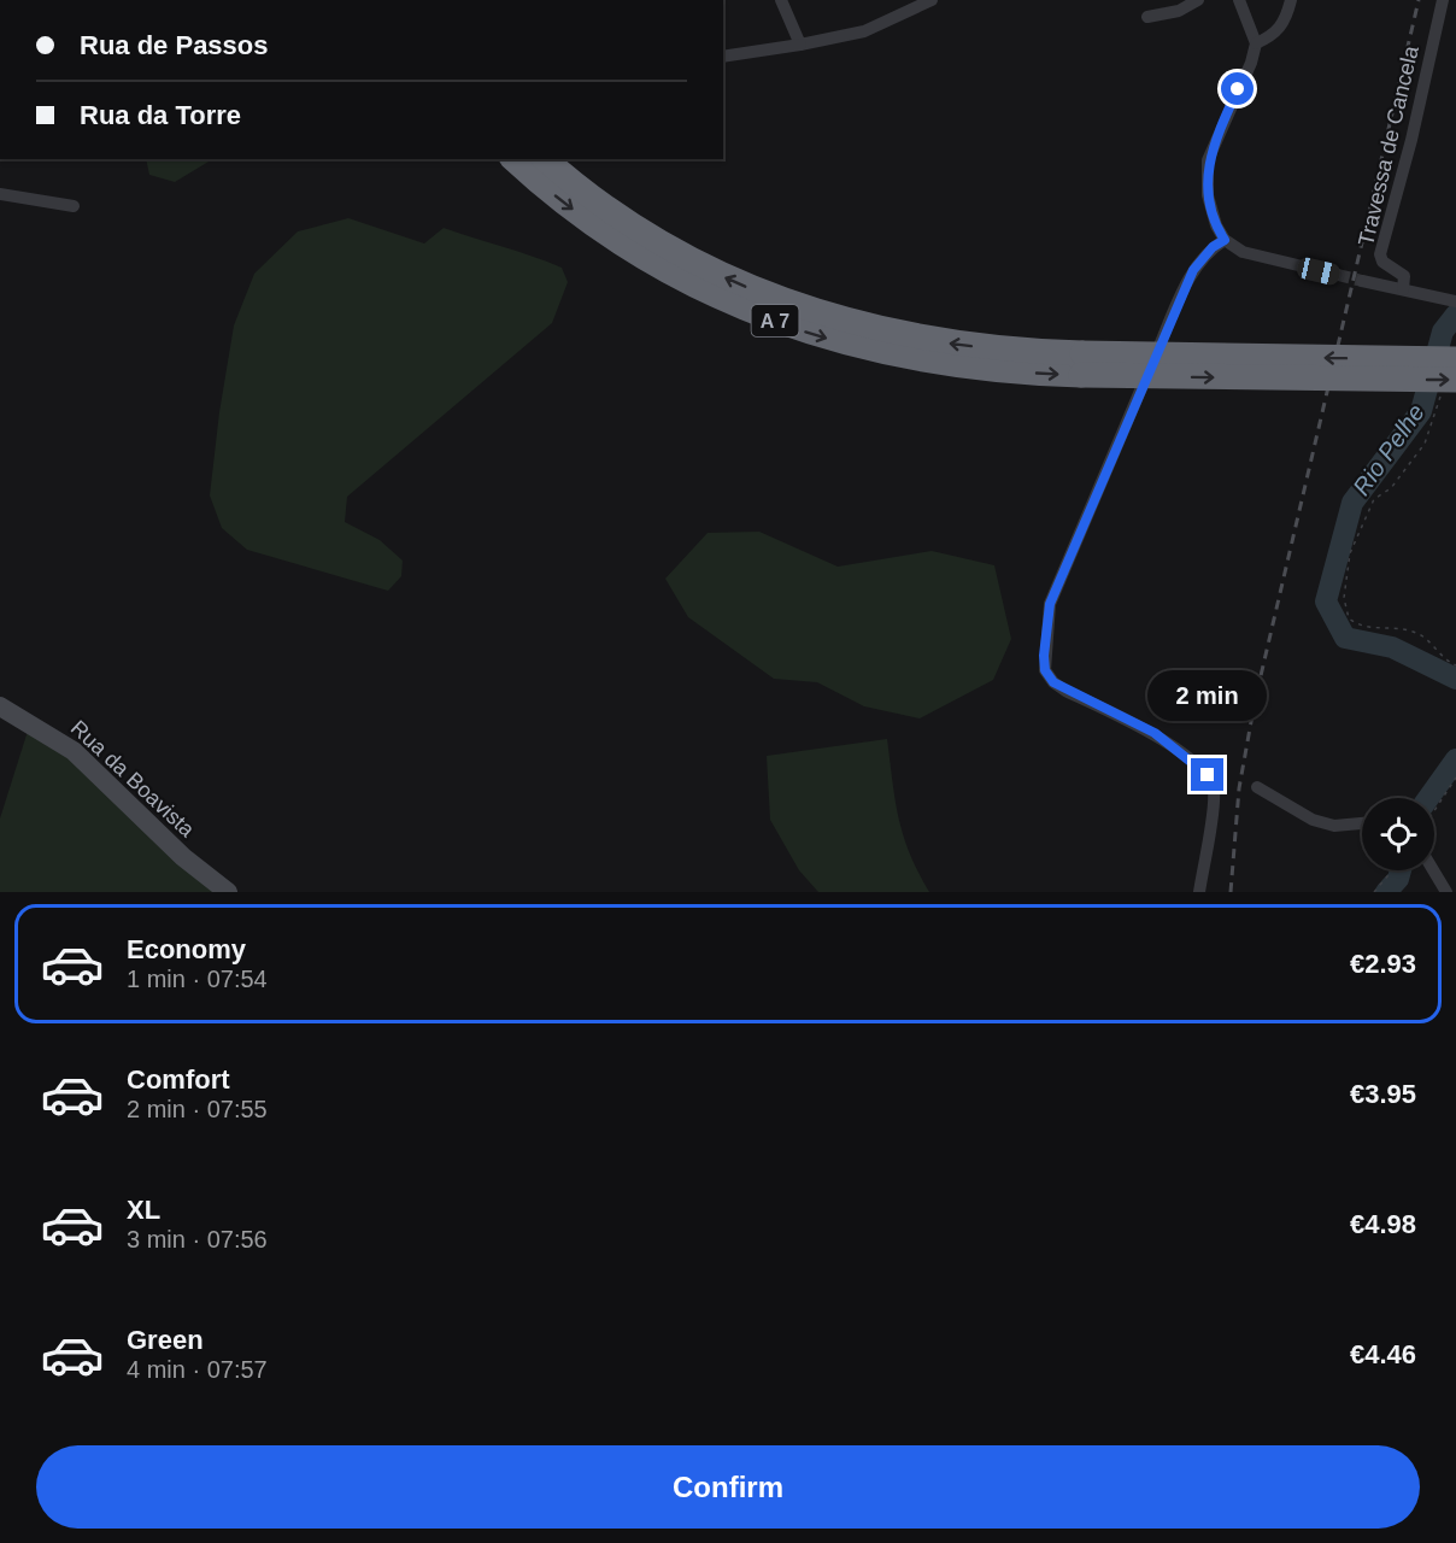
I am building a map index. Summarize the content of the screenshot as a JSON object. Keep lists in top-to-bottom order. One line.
{"streets":{"highway":["A 7"],"street":["Travessa de Cancela","Rua da Boavista"]},"water":["Rio Pelhe"],"page":{"banner":["Rua de Passos","Rua da Torre"],"bubble":"2 min","list":[{"name":"Economy","note":"1 min · 07:54","value":"€2.93"},{"name":"Comfort","note":"2 min · 07:55","value":"€3.95"},{"name":"XL","note":"3 min · 07:56","value":"€4.98"},{"name":"Green","note":"4 min · 07:57","value":"€4.46"}],"buttons":"Confirm"}}
